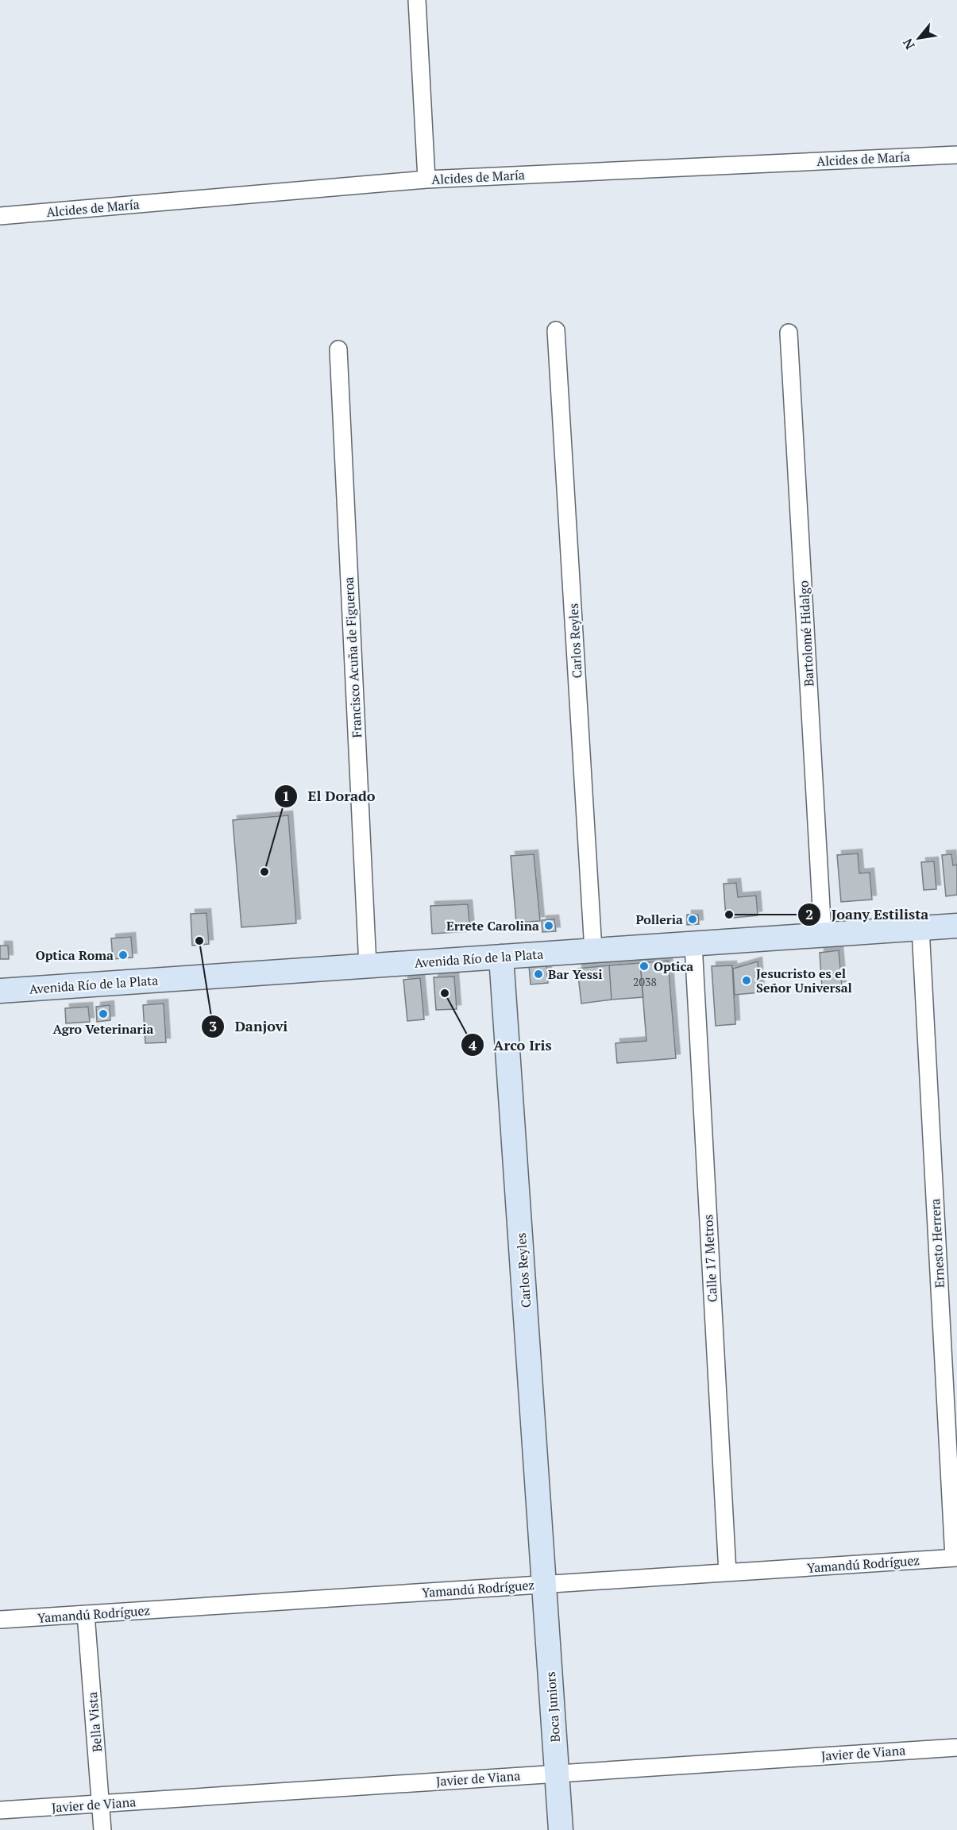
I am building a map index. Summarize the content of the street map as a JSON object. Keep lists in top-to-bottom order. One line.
{"streets":{"street":["Alcides de María","Bartolomé Hidalgo","Carlos Reyles","Francisco Acuña de Figueroa","Avenida Río de la Plata","Ernesto Herrera","Calle 17 Metros","Yamandú Rodríguez","Boca Juniors","Bella Vista","Javier de Viana"]},"crossings":[["Bartolomé Hidalgo","Avenida Río de la Plata"],["Carlos Reyles","Avenida Río de la Plata"],["Carlos Reyles","Yamandú Rodríguez"],["Carlos Reyles","Boca Juniors"],["Francisco Acuña de Figueroa","Avenida Río de la Plata"],["Avenida Río de la Plata","Ernesto Herrera"],["Avenida Río de la Plata","Calle 17 Metros"],["Ernesto Herrera","Yamandú Rodríguez"],["Calle 17 Metros","Yamandú Rodríguez"],["Yamandú Rodríguez","Boca Juniors"],["Yamandú Rodríguez","Bella Vista"],["Boca Juniors","Javier de Viana"],["Bella Vista","Javier de Viana"]],"places":["El Dorado","Joany Estilista","Polleria","Errete Carolina","Danjovi","Optica Roma","Optica","Bar Yessi","Jesucristo es el Señor Universal","Arco Iris","Agro Veterinaria"],"house_numbers":["2038"],"north":"bottom left"}
